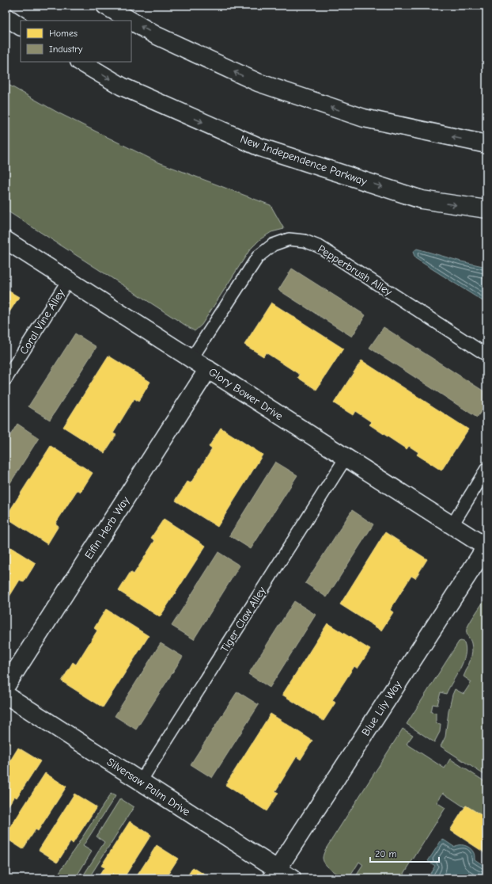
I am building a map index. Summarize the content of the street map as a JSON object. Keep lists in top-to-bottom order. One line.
{"streets":{"street":["New Independence Parkway","Glory Bower Drive","Elfin Herb Way","Blue Lily Way","Silversaw Palm Drive"],"lane":["Pepperbrush Alley","Coral Vine Alley","Tiger Claw Alley"]},"crossings":[["Pepperbrush Alley","Glory Bower Drive"],["Coral Vine Alley","Glory Bower Drive"],["Glory Bower Drive","Elfin Herb Way"],["Glory Bower Drive","Tiger Claw Alley"],["Glory Bower Drive","Blue Lily Way"],["Tiger Claw Alley","Silversaw Palm Drive"],["Blue Lily Way","Silversaw Palm Drive"]],"legend":["Homes","Industry"],"scale_bar":"20 m"}
